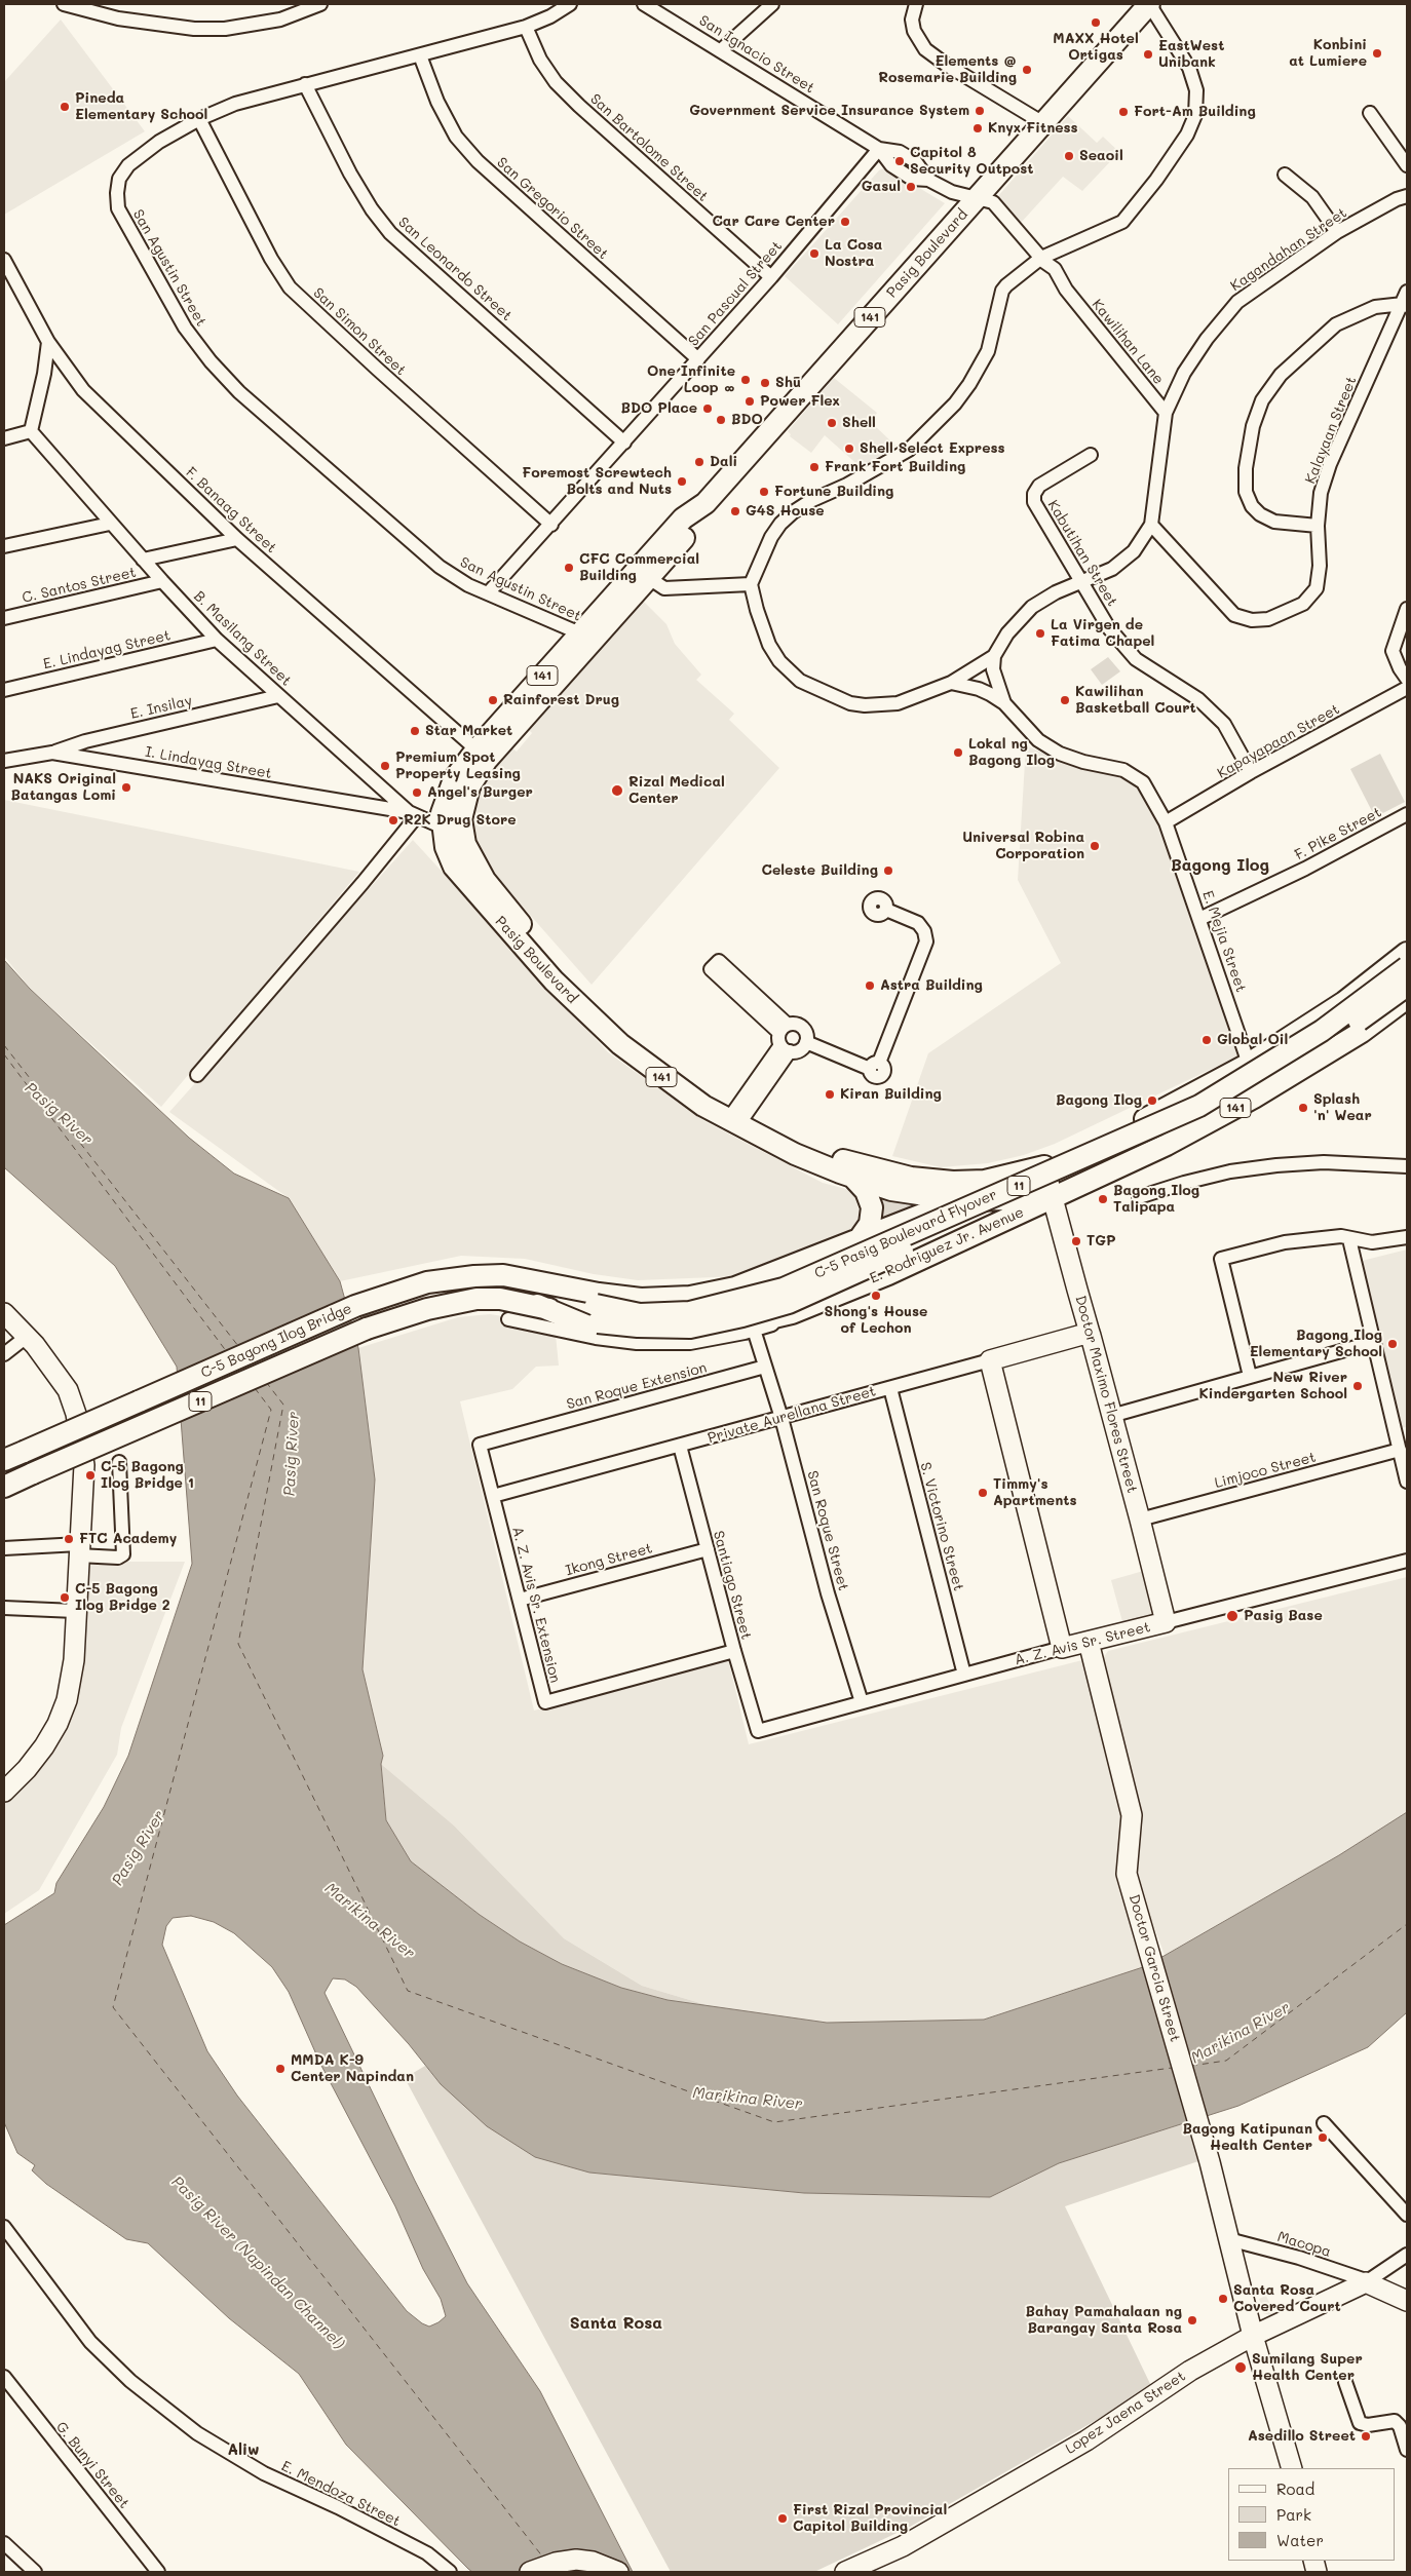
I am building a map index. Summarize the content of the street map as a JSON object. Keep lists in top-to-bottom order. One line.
{"streets":{"main road":["Pasig Boulevard","141","11","C-5 Pasig Boulevard Flyover","E. Rodriguez Jr. Avenue","C-5 Bagong Ilog Bridge"],"street":["San Ignacio Street","San Bartolome Street","San Gregorio Street","Kagandahan Street","San Agustin Street","San Leonardo Street","San Pascual Street","San Simon Street","Kawilihan Lane","Kalayaan Street","F. Banaag Street","Kabutihan Street","C. Santos Street","B. Masilang Street","E. Lindayag Street","E. Insilay","Kapayapaan Street","I. Lindayag Street","F. Pike Street","E. Mejia Street","San Roque Extension","Doctor Maximo Flores Street","Private Aurellana Street","Limjoco Street","S. Victorino Street","San Roque Street","Ikong Street","Santiago Street","A. Z. Avis Sr. Extension","A. Z. Avis Sr. Street","Doctor Garcia Street","Macopa","Lopez Jaena Street","G. Bunyi Street","E. Mendoza Street"]},"crossings":[["San Ignacio Street","Pasig Boulevard"],["San Ignacio Street","San Pascual Street"],["San Ignacio Street","Kawilihan Lane"],["San Bartolome Street","San Agustin Street"],["San Bartolome Street","San Pascual Street"],["San Gregorio Street","San Agustin Street"],["San Gregorio Street","San Pascual Street"],["Kagandahan Street","Kawilihan Lane"],["Kagandahan Street","Kalayaan Street"],["Kagandahan Street","Kabutihan Street"],["Kagandahan Street","E. Mejia Street"],["Pasig Boulevard","San Agustin Street"],["Pasig Boulevard","141"],["Pasig Boulevard","Kawilihan Lane"],["Pasig Boulevard","F. Banaag Street"],["Pasig Boulevard","B. Masilang Street"],["Pasig Boulevard","E. Rodriguez Jr. Avenue"],["Pasig Boulevard","Doctor Maximo Flores Street"],["San Agustin Street","San Leonardo Street"],["San Agustin Street","San Pascual Street"],["San Agustin Street","San Simon Street"],["San Leonardo Street","San Pascual Street"],["San Pascual Street","San Simon Street"],["141","E. Mejia Street"],["141","C-5 Pasig Boulevard Flyover"],["141","C-5 Bagong Ilog Bridge"],["141","Doctor Maximo Flores Street"],["Kabutihan Street","Kapayapaan Street"],["C. Santos Street","B. Masilang Street"],["B. Masilang Street","E. Lindayag Street"],["B. Masilang Street","E. Insilay"],["B. Masilang Street","I. Lindayag Street"],["E. Insilay","I. Lindayag Street"],["Kapayapaan Street","E. Mejia Street"],["F. Pike Street","E. Mejia Street"],["C-5 Pasig Boulevard Flyover","E. Rodriguez Jr. Avenue"],["C-5 Pasig Boulevard Flyover","C-5 Bagong Ilog Bridge"],["E. Rodriguez Jr. Avenue","C-5 Bagong Ilog Bridge"],["E. Rodriguez Jr. Avenue","San Roque Extension"],["E. Rodriguez Jr. Avenue","Doctor Maximo Flores Street"],["San Roque Extension","San Roque Street"],["San Roque Extension","A. Z. Avis Sr. Extension"],["Doctor Maximo Flores Street","Private Aurellana Street"],["Doctor Maximo Flores Street","Limjoco Street"],["Doctor Maximo Flores Street","A. Z. Avis Sr. Street"],["Private Aurellana Street","S. Victorino Street"],["Private Aurellana Street","San Roque Street"],["Private Aurellana Street","Santiago Street"],["Private Aurellana Street","A. Z. Avis Sr. Extension"],["S. Victorino Street","A. Z. Avis Sr. Street"],["San Roque Street","A. Z. Avis Sr. Street"],["Ikong Street","Santiago Street"],["Ikong Street","A. Z. Avis Sr. Extension"],["Santiago Street","A. Z. Avis Sr. Extension"],["Santiago Street","A. Z. Avis Sr. Street"],["A. Z. Avis Sr. Street","Doctor Garcia Street"],["Doctor Garcia Street","Lopez Jaena Street"],["Macopa","Lopez Jaena Street"]],"districts":["Bagong Ilog","Santa Rosa","Aliw"],"water":["Pasig River","Marikina River","Pasig River (Napindan Channel)"],"places":["MAXX Hotel Ortigas","Konbini at Lumiere","EastWest Unibank","Elements @ Rosemarie Building","Pineda Elementary School","Government Service Insurance System","Fort-Am Building","Knyx Fitness","Seaoil","Capitol 8 Security Outpost","Gasul","Car Care Center","La Cosa Nostra","One Infinite Loop ∞","Shū","Power Flex","BDO Place","BDO","Shell","Shell Select Express","Dali","Frank Fort Building","Foremost Screwtech Bolts and Nuts","Fortune Building","G4S House","CFC Commercial Building","La Virgen de Fatima Chapel","Rainforest Drug","Kawilihan Basketball Court","Star Market","Lokal ng Bagong Ilog","Premium Spot Property Leasing","NAKS Original Batangas Lomi","Rizal Medical Center","Angel's Burger","R2K Drug Store","Universal Robina Corporation","Celeste Building","Astra Building","Global Oil","Kiran Building","Bagong Ilog","Splash 'n' Wear","Bagong Ilog Talipapa","TGP","Shong's House of Lechon","Bagong Ilog Elementary School","New River Kindergarten School","C-5 Bagong Ilog Bridge 1","Timmy's Apartments","FTC Academy","C-5 Bagong Ilog Bridge 2","Pasig Base","MMDA K-9 Center Napindan","Bagong Katipunan Health Center","Santa Rosa Covered Court","Bahay Pamahalaan ng Barangay Santa Rosa","Sumilang Super Health Center","Asedillo Street","First Rizal Provincial Capitol Building"],"legend":["Road","Park","Water"]}
